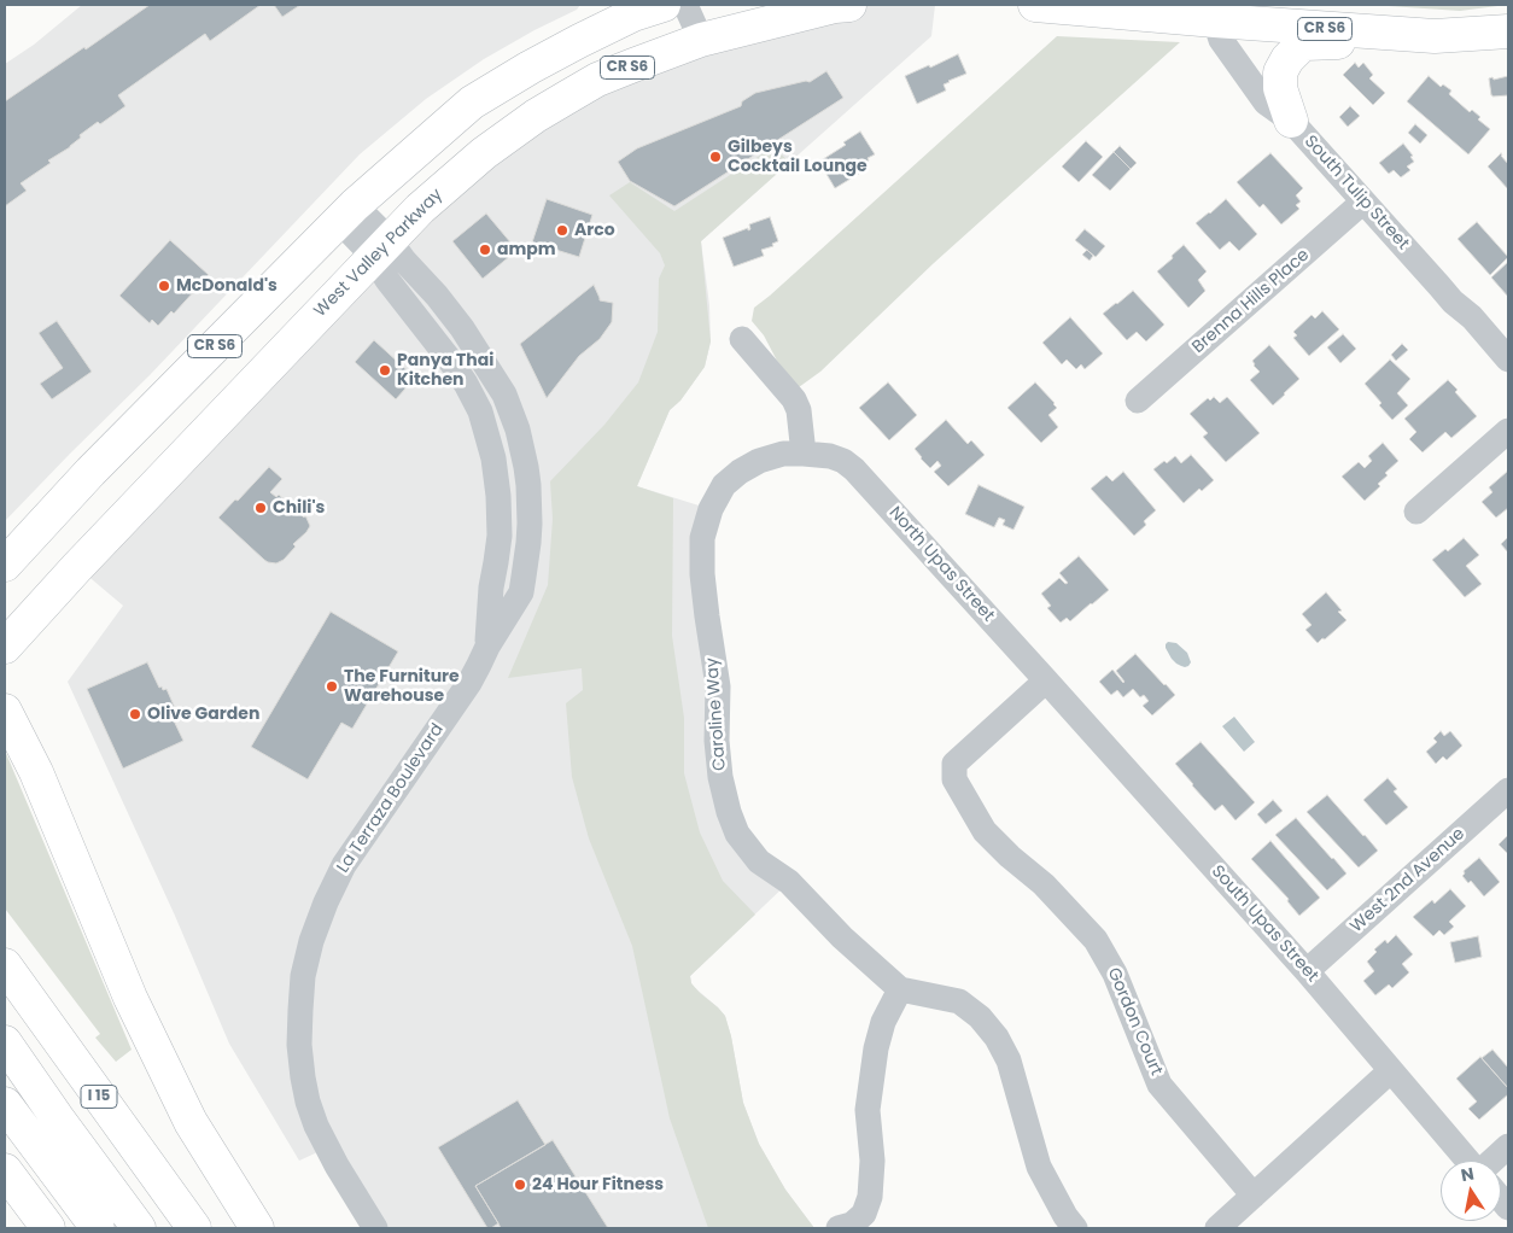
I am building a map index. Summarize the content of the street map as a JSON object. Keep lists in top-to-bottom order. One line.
{"streets":{"main road":["CR S6","West Valley Parkway","I 15"],"street":["South Tulip Street","Brenna Hills Place","North Upas Street","Caroline Way","La Terraza Boulevard","West 2nd Avenue","South Upas Street","Gordon Court"]},"crossings":[["CR S6","South Tulip Street"],["CR S6","La Terraza Boulevard"],["South Tulip Street","Brenna Hills Place"],["West Valley Parkway","La Terraza Boulevard"],["North Upas Street","Caroline Way"],["North Upas Street","South Upas Street"],["North Upas Street","Gordon Court"],["West 2nd Avenue","South Upas Street"],["South Upas Street","Gordon Court"]],"places":["Gilbeys Cocktail Lounge","Arco","ampm","McDonald's","Panya Thai Kitchen","Chili's","The Furniture Warehouse","Olive Garden","24 Hour Fitness"],"north":"top"}
